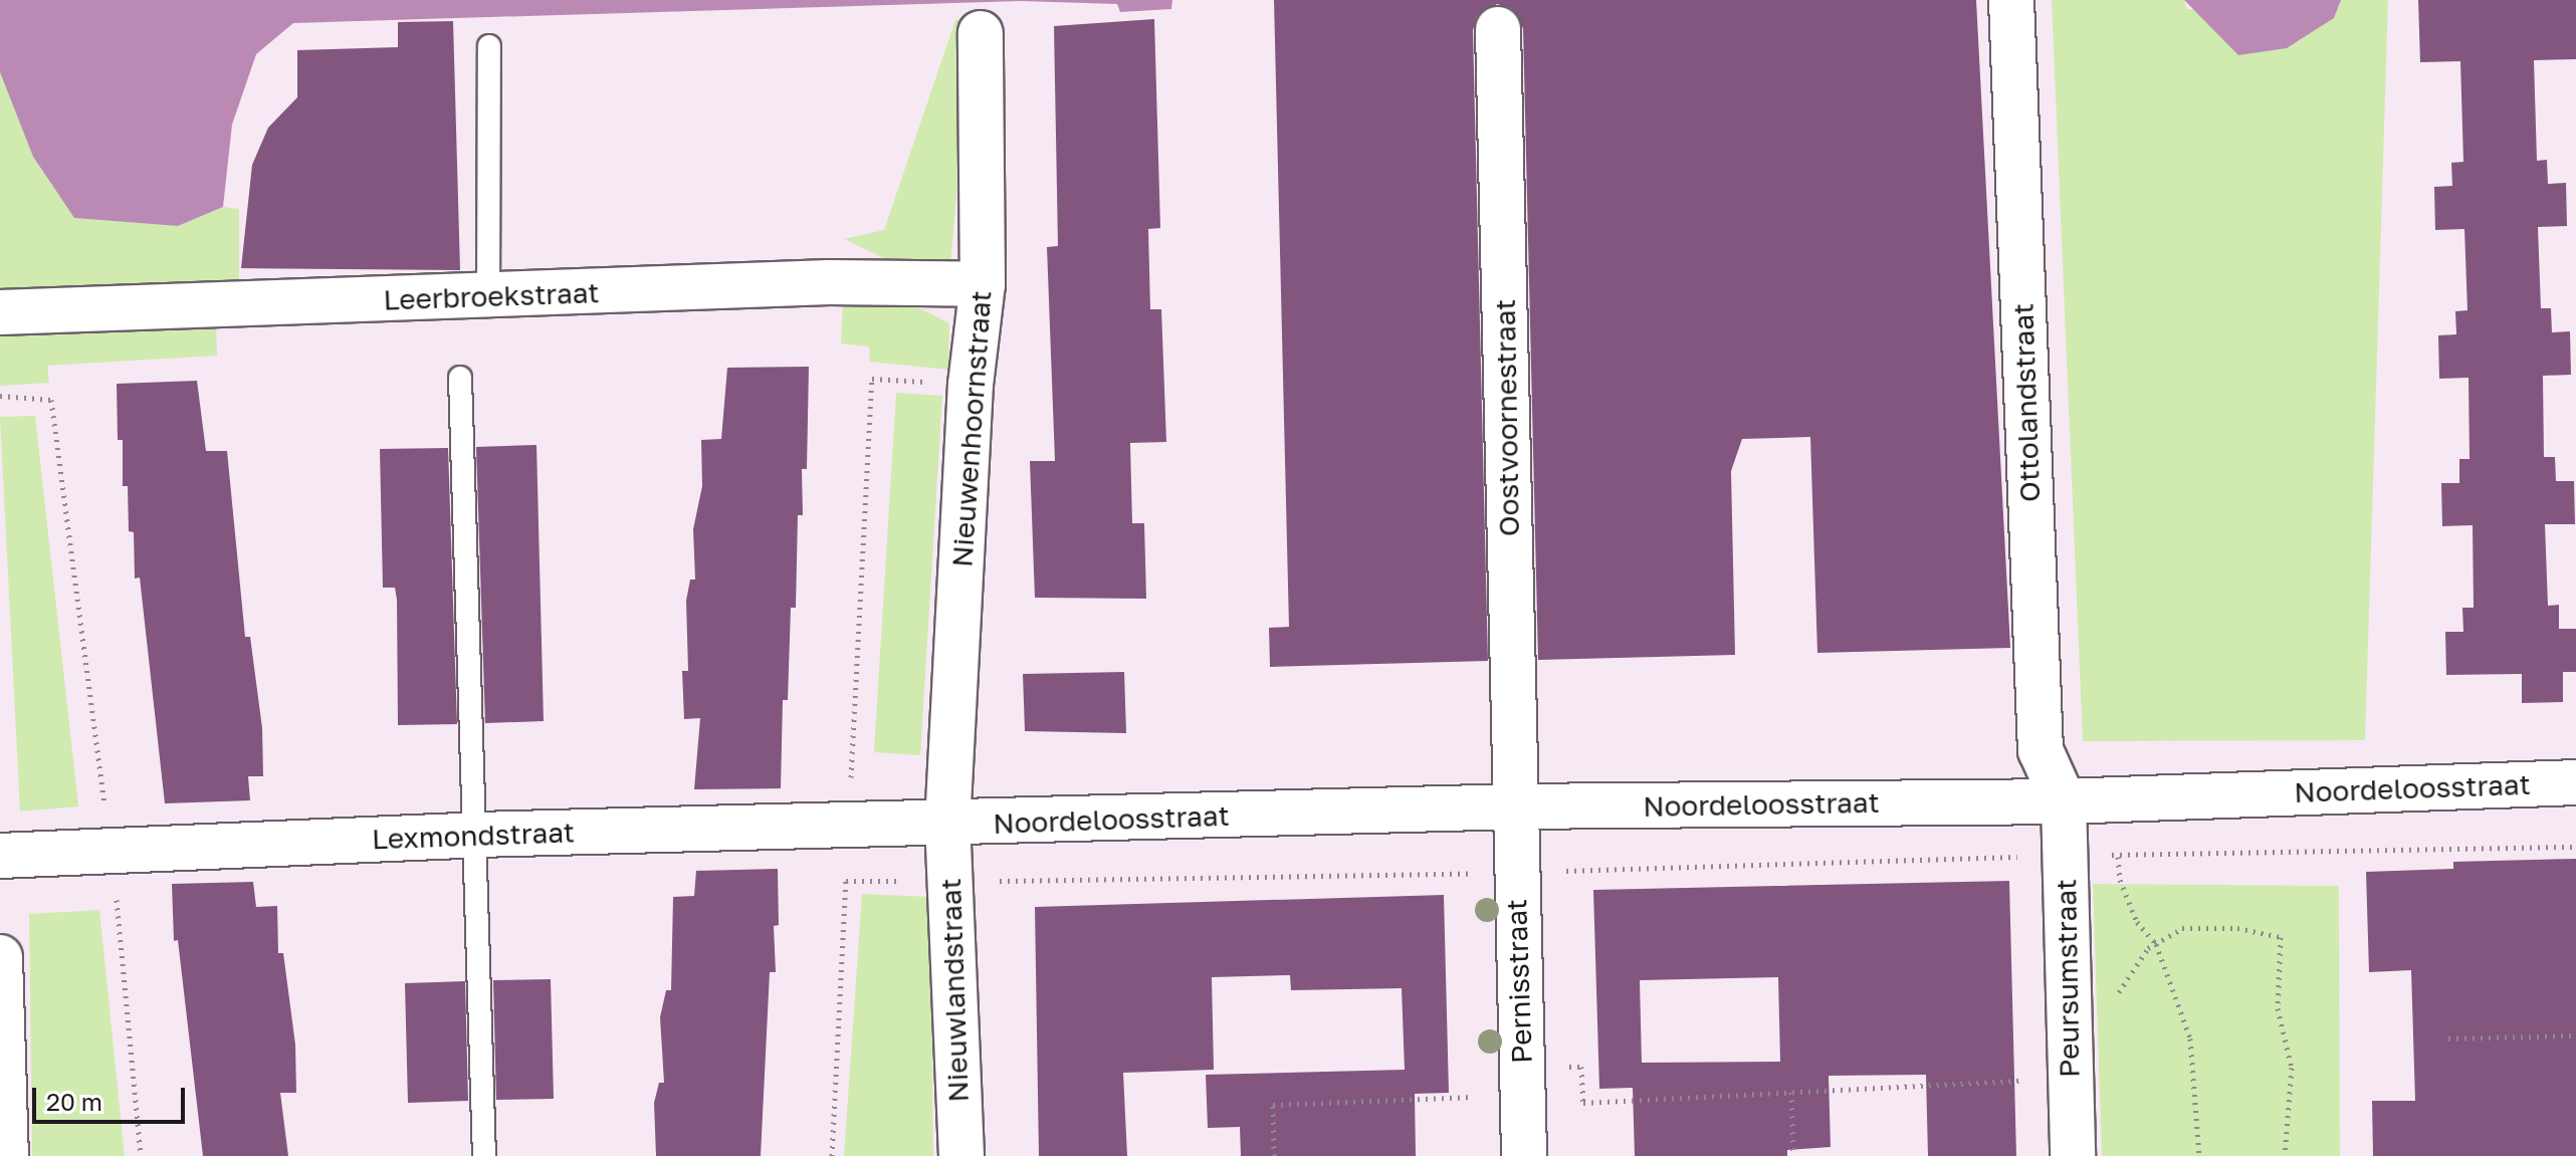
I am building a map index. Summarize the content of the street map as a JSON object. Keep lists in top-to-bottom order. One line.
{"streets":{"street":["Leerbroekstraat","Ottolandstraat","Oostvoornestraat","Nieuwenhoornstraat","Noordeloosstraat","Lexmondstraat","Peursumstraat","Pernisstraat","Nieuwlandstraat"]},"crossings":[["Leerbroekstraat","Nieuwenhoornstraat"],["Ottolandstraat","Noordeloosstraat"],["Ottolandstraat","Peursumstraat"],["Oostvoornestraat","Noordeloosstraat"],["Oostvoornestraat","Pernisstraat"],["Nieuwenhoornstraat","Noordeloosstraat"],["Nieuwenhoornstraat","Lexmondstraat"],["Nieuwenhoornstraat","Nieuwlandstraat"],["Noordeloosstraat","Lexmondstraat"],["Noordeloosstraat","Peursumstraat"],["Noordeloosstraat","Pernisstraat"],["Noordeloosstraat","Nieuwlandstraat"],["Lexmondstraat","Nieuwlandstraat"]],"scale_bar":"20 m"}
